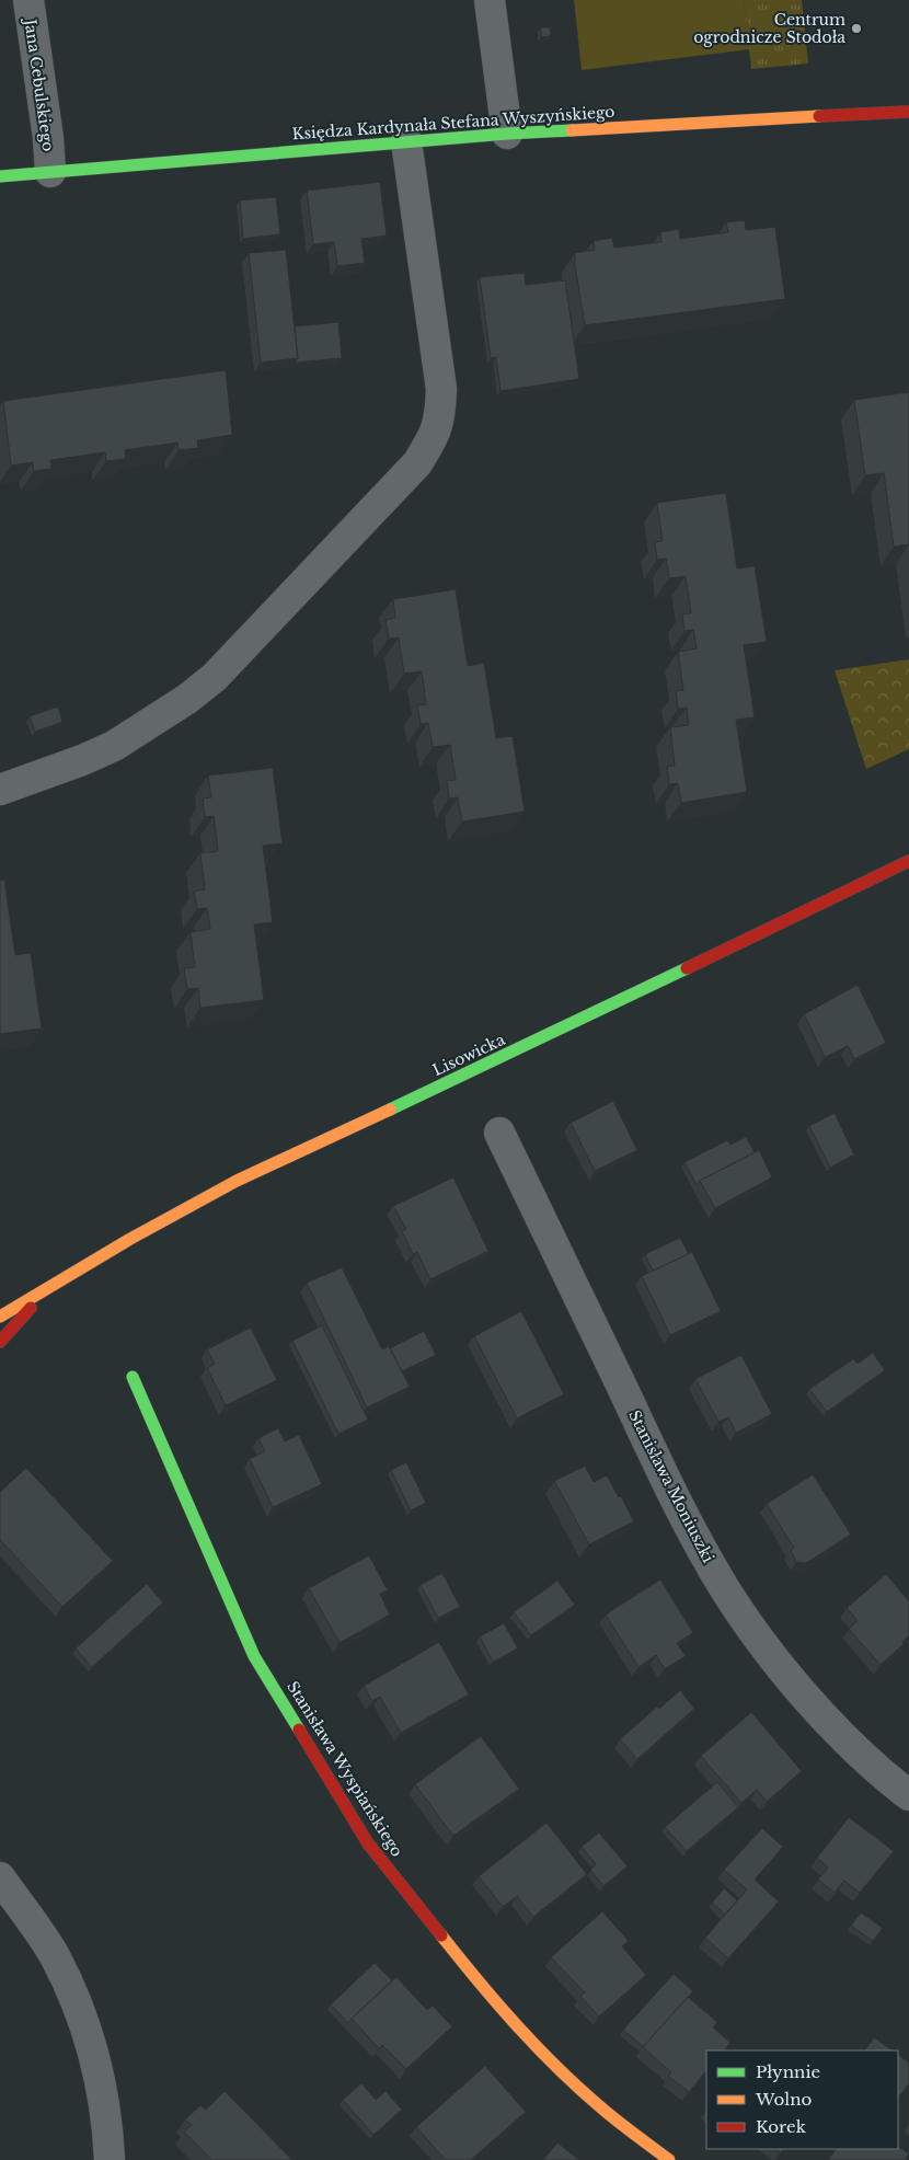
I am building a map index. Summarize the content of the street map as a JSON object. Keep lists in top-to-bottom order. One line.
{"streets":{"street":["Jana Cebulskiego","Księdza Kardynała Stefana Wyszyńskiego","Lisowicka","Stanisława Moniuszki","Stanisława Wyspiańskiego"]},"crossings":[["Jana Cebulskiego","Księdza Kardynała Stefana Wyszyńskiego"]],"places":["Centrum ogrodnicze Stodoła"],"legend":["Płynnie","Wolno","Korek"]}
